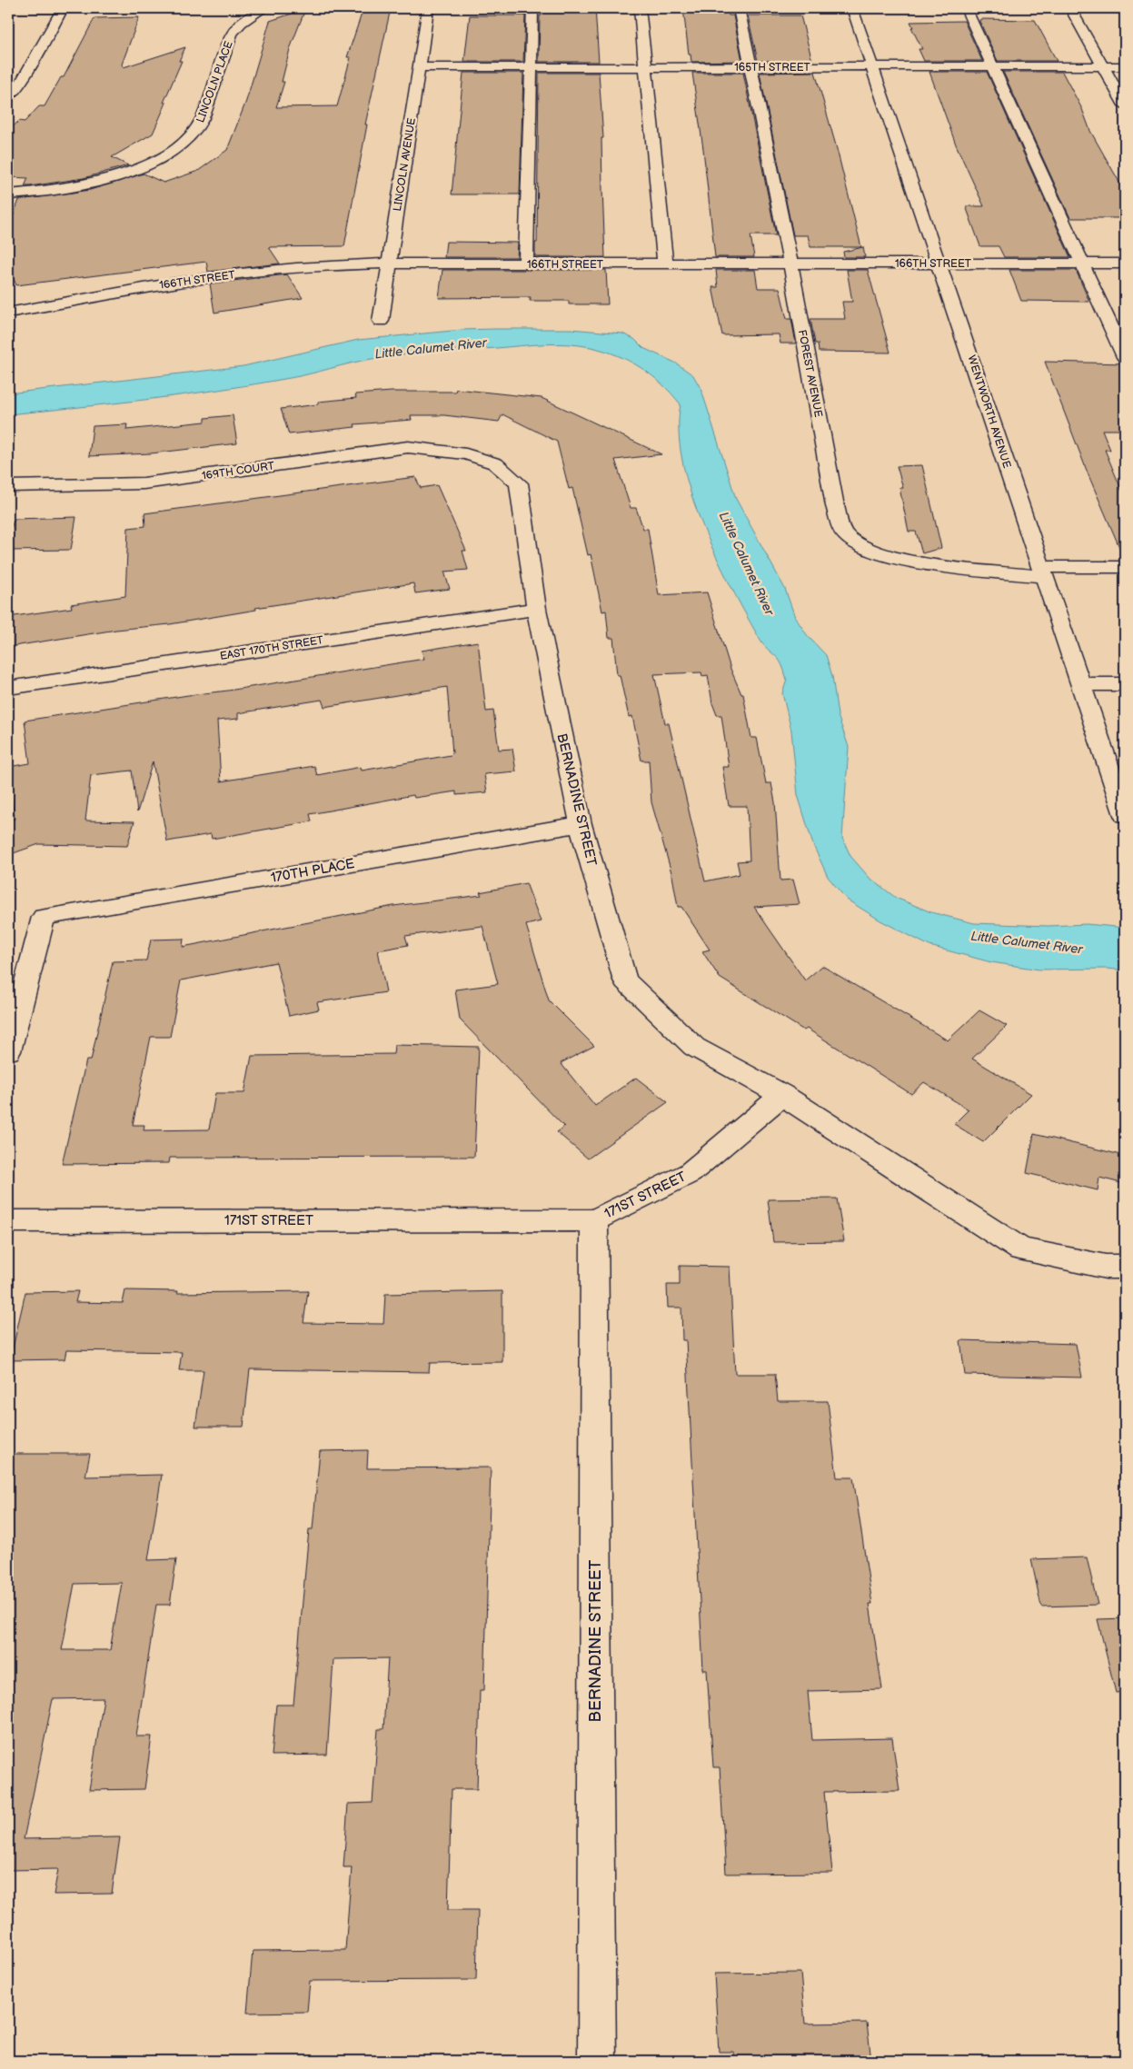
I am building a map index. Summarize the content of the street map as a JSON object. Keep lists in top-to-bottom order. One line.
{"streets":{"street":["165TH STREET","LINCOLN PLACE","LINCOLN AVENUE","166TH STREET","FOREST AVENUE","WENTWORTH AVENUE","169TH COURT","EAST 170TH STREET","BERNADINE STREET","170TH PLACE","171ST STREET"]},"crossings":[["165TH STREET","LINCOLN AVENUE"],["165TH STREET","FOREST AVENUE"],["165TH STREET","WENTWORTH AVENUE"],["LINCOLN AVENUE","166TH STREET"],["166TH STREET","FOREST AVENUE"],["166TH STREET","WENTWORTH AVENUE"],["FOREST AVENUE","WENTWORTH AVENUE"],["169TH COURT","BERNADINE STREET"],["EAST 170TH STREET","BERNADINE STREET"],["BERNADINE STREET","170TH PLACE"],["BERNADINE STREET","171ST STREET"]],"water":["Little Calumet River"]}
